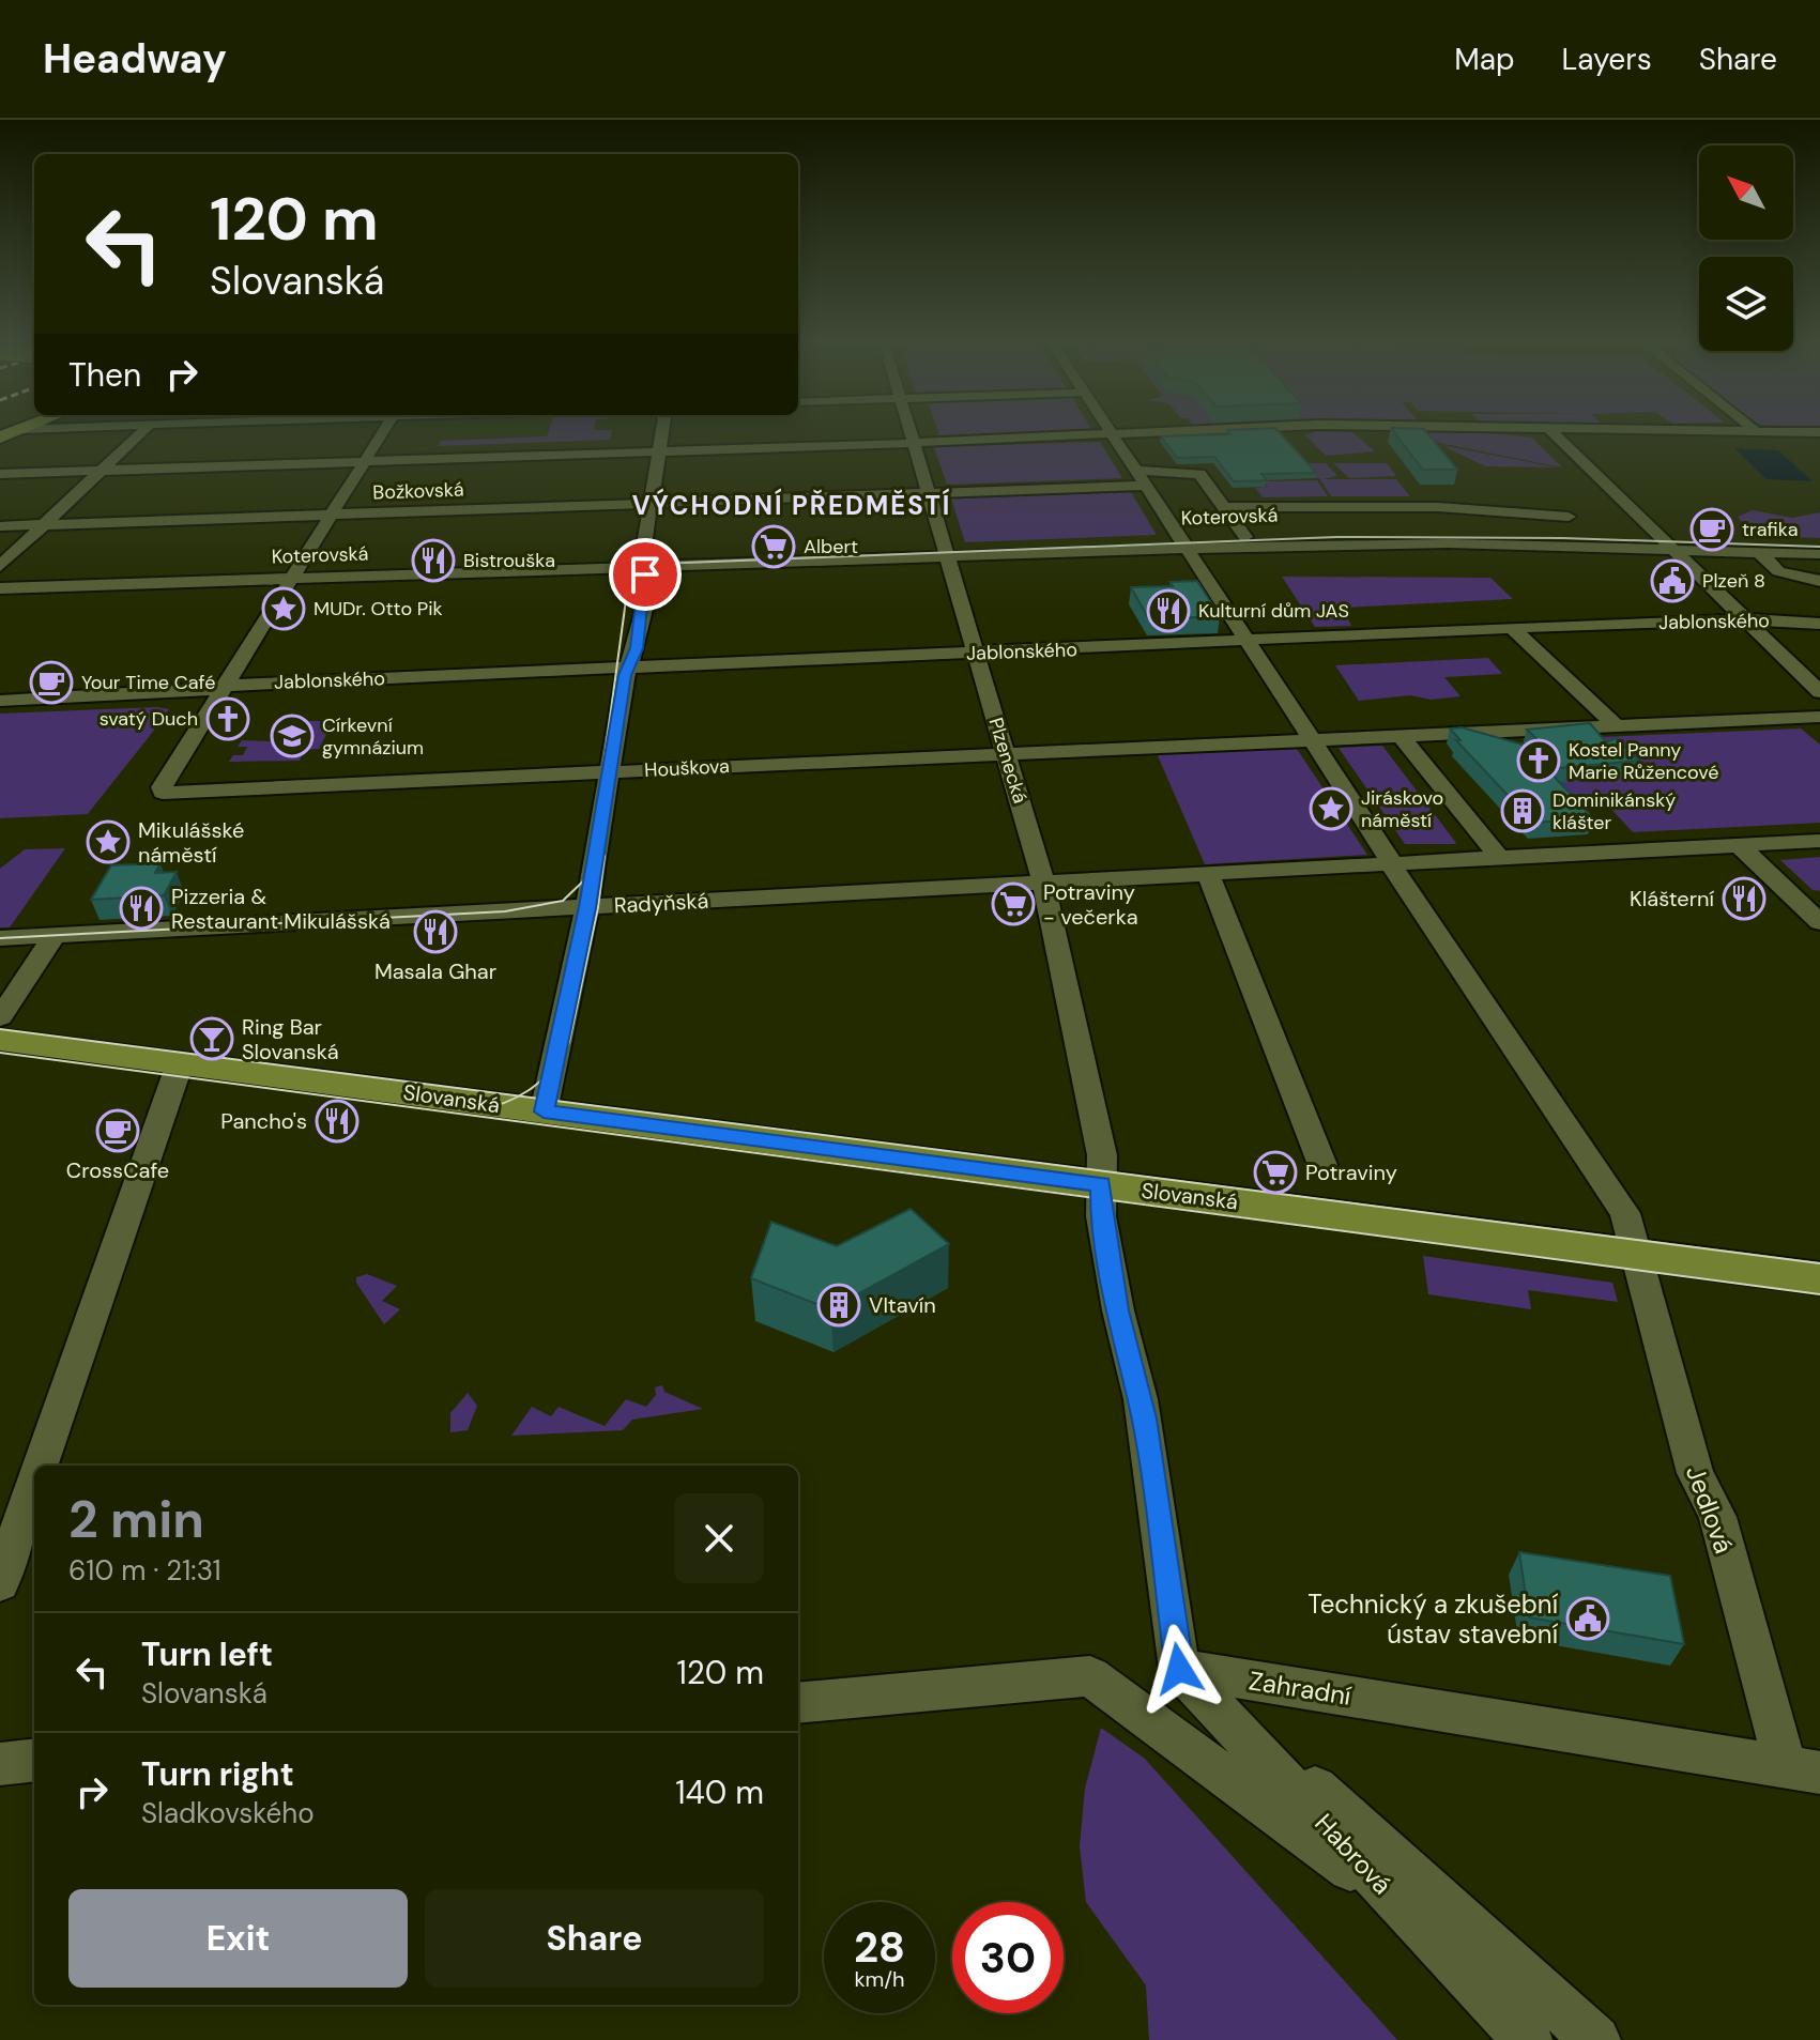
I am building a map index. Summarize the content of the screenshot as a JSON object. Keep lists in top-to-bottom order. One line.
{"streets":{"main road":["Slovanská"],"street":["Božkovská","Koterovská","Jablonského","Plzenecká","Houškova","Radyňská","Jedlová","Zahradní","Habrová"]},"crossings":[["Božkovská","Plzenecká"],["Koterovská","Plzenecká"],["Jablonského","Plzenecká"],["Jablonského","Houškova"],["Plzenecká","Houškova"],["Plzenecká","Radyňská"],["Plzenecká","Slovanská"],["Plzenecká","Zahradní"],["Plzenecká","Habrová"],["Slovanská","Jedlová"],["Jedlová","Zahradní"],["Zahradní","Habrová"]],"districts":["VÝCHODNÍ PŘEDMĚSTÍ"],"places":{"cafe":["trafika","Your Time Café","CrossCafe"],"supermarket":["Albert","Potraviny - večerka","Potraviny"],"restaurant":["Bistrouška","Kulturní dům JAS","Klášterní","Pizzeria & Restaurant Mikulášská","Masala Ghar","Pancho's"],"public building":["Plzeň 8","Technický a zkušební ústav stavební"],"place":["MUDr. Otto Pik","Jiráskovo náměstí","Mikulášské náměstí"],"church":["svatý Duch","Kostel Panny Marie Růžencové"],"school or university":["Církevní gymnázium"],"building":["Dominikánský klášter","Vltavín"],"bar":["Ring Bar Slovanská"]},"north":"top left","page":{"header":"Headway","nav":["Map","Layers","Share"],"turn":["120 m","Slovanská"],"then":"Then","heading":["2 min","610 m · 21:31"],"list":[{"name":"Turn left","note":"Slovanská","value":"120 m"},{"name":"Turn right","note":"Sladkovského","value":"140 m"}],"buttons":["Exit","Share"],"speed":"28 km/h","limit":"30"}}
